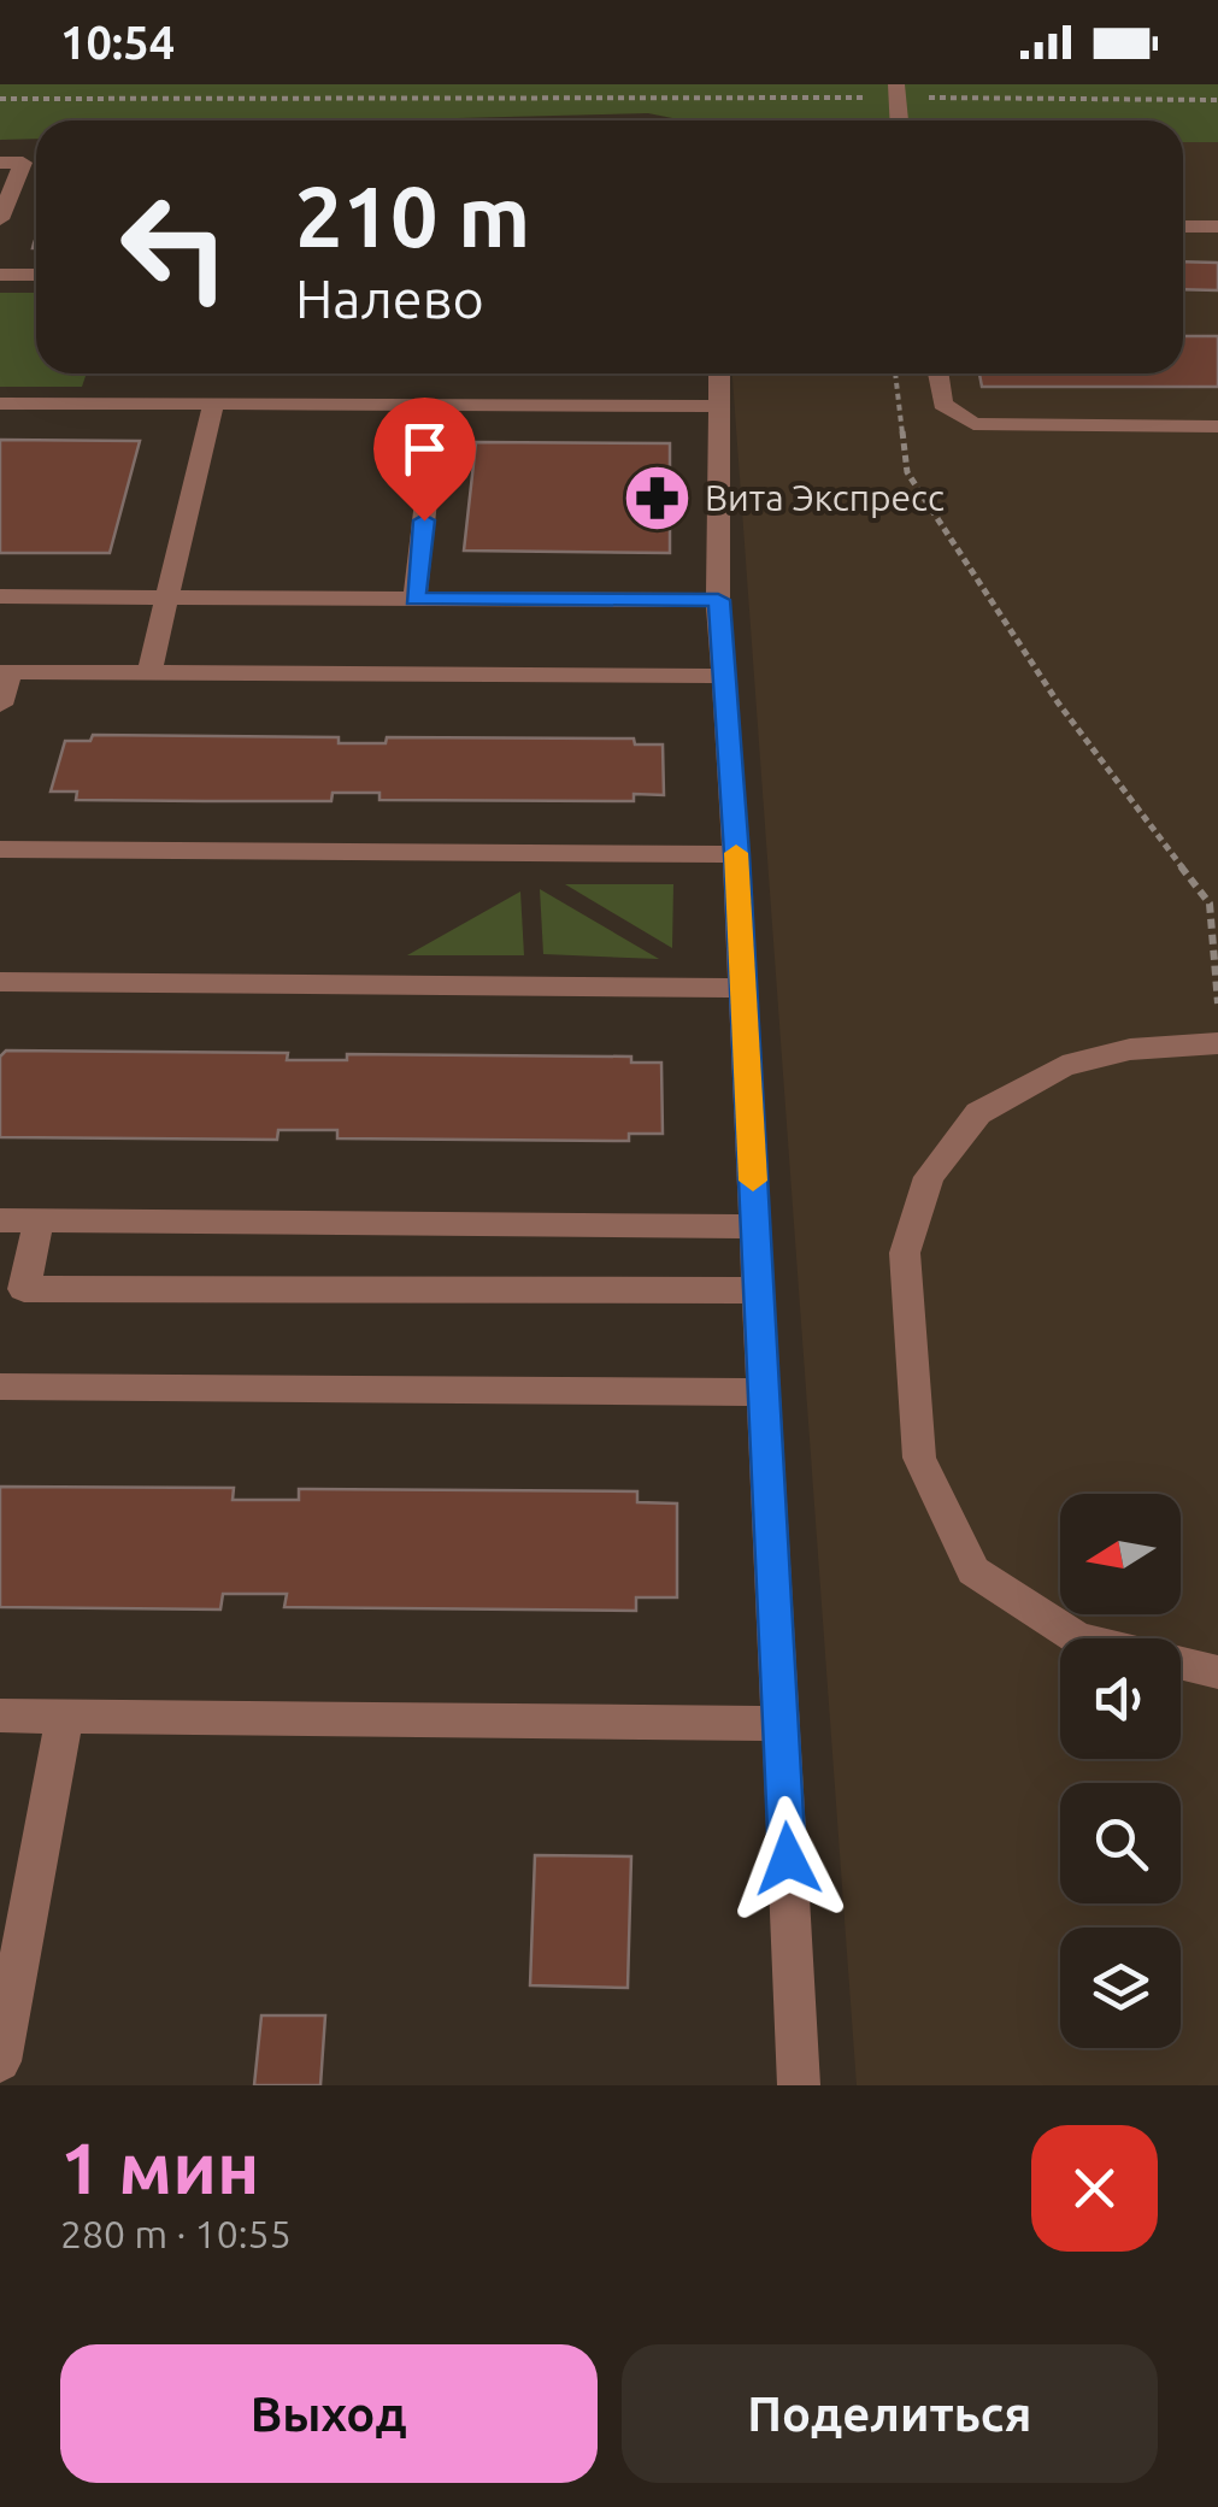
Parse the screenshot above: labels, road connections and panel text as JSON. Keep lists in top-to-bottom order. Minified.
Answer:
{"places":{"pharmacy":["Вита Экспресс"]},"north":"left","page":{"status":"10:54","turn":["210 m","Налево"],"heading":["1 мин","280 m · 10:55"],"buttons":["Выход","Поделиться"]}}
